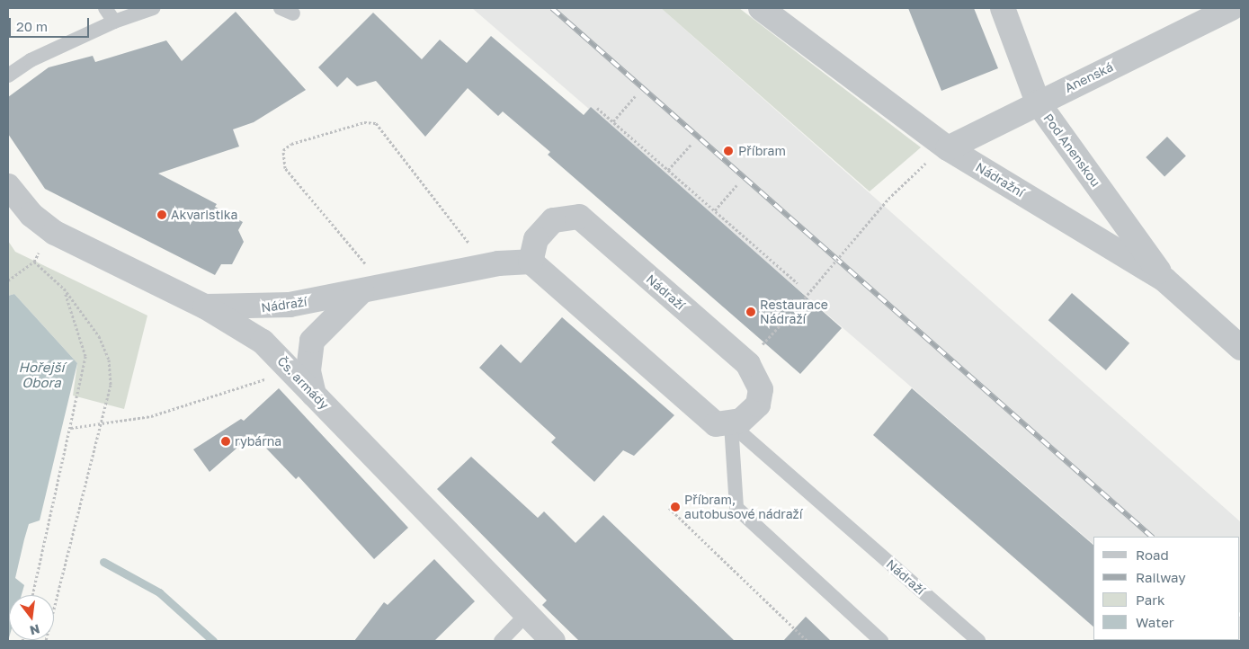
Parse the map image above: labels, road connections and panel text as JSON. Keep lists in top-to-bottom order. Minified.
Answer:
{"streets":{"street":["Anenská","Pod Anenskou","Nádražní","Nádraží","Čs. armády"]},"crossings":[["Anenská","Pod Anenskou"],["Anenská","Nádražní"],["Pod Anenskou","Nádražní"],["Nádraží","Čs. armády"]],"water":["Hořejší Obora"],"places":["Příbram","Akvaristika","Restaurace Nádraží","rybárna","Příbram, autobusové nádraží"],"legend":["Road","Railway","Park","Water"],"scale_bar":"20 m","north":"bottom"}
